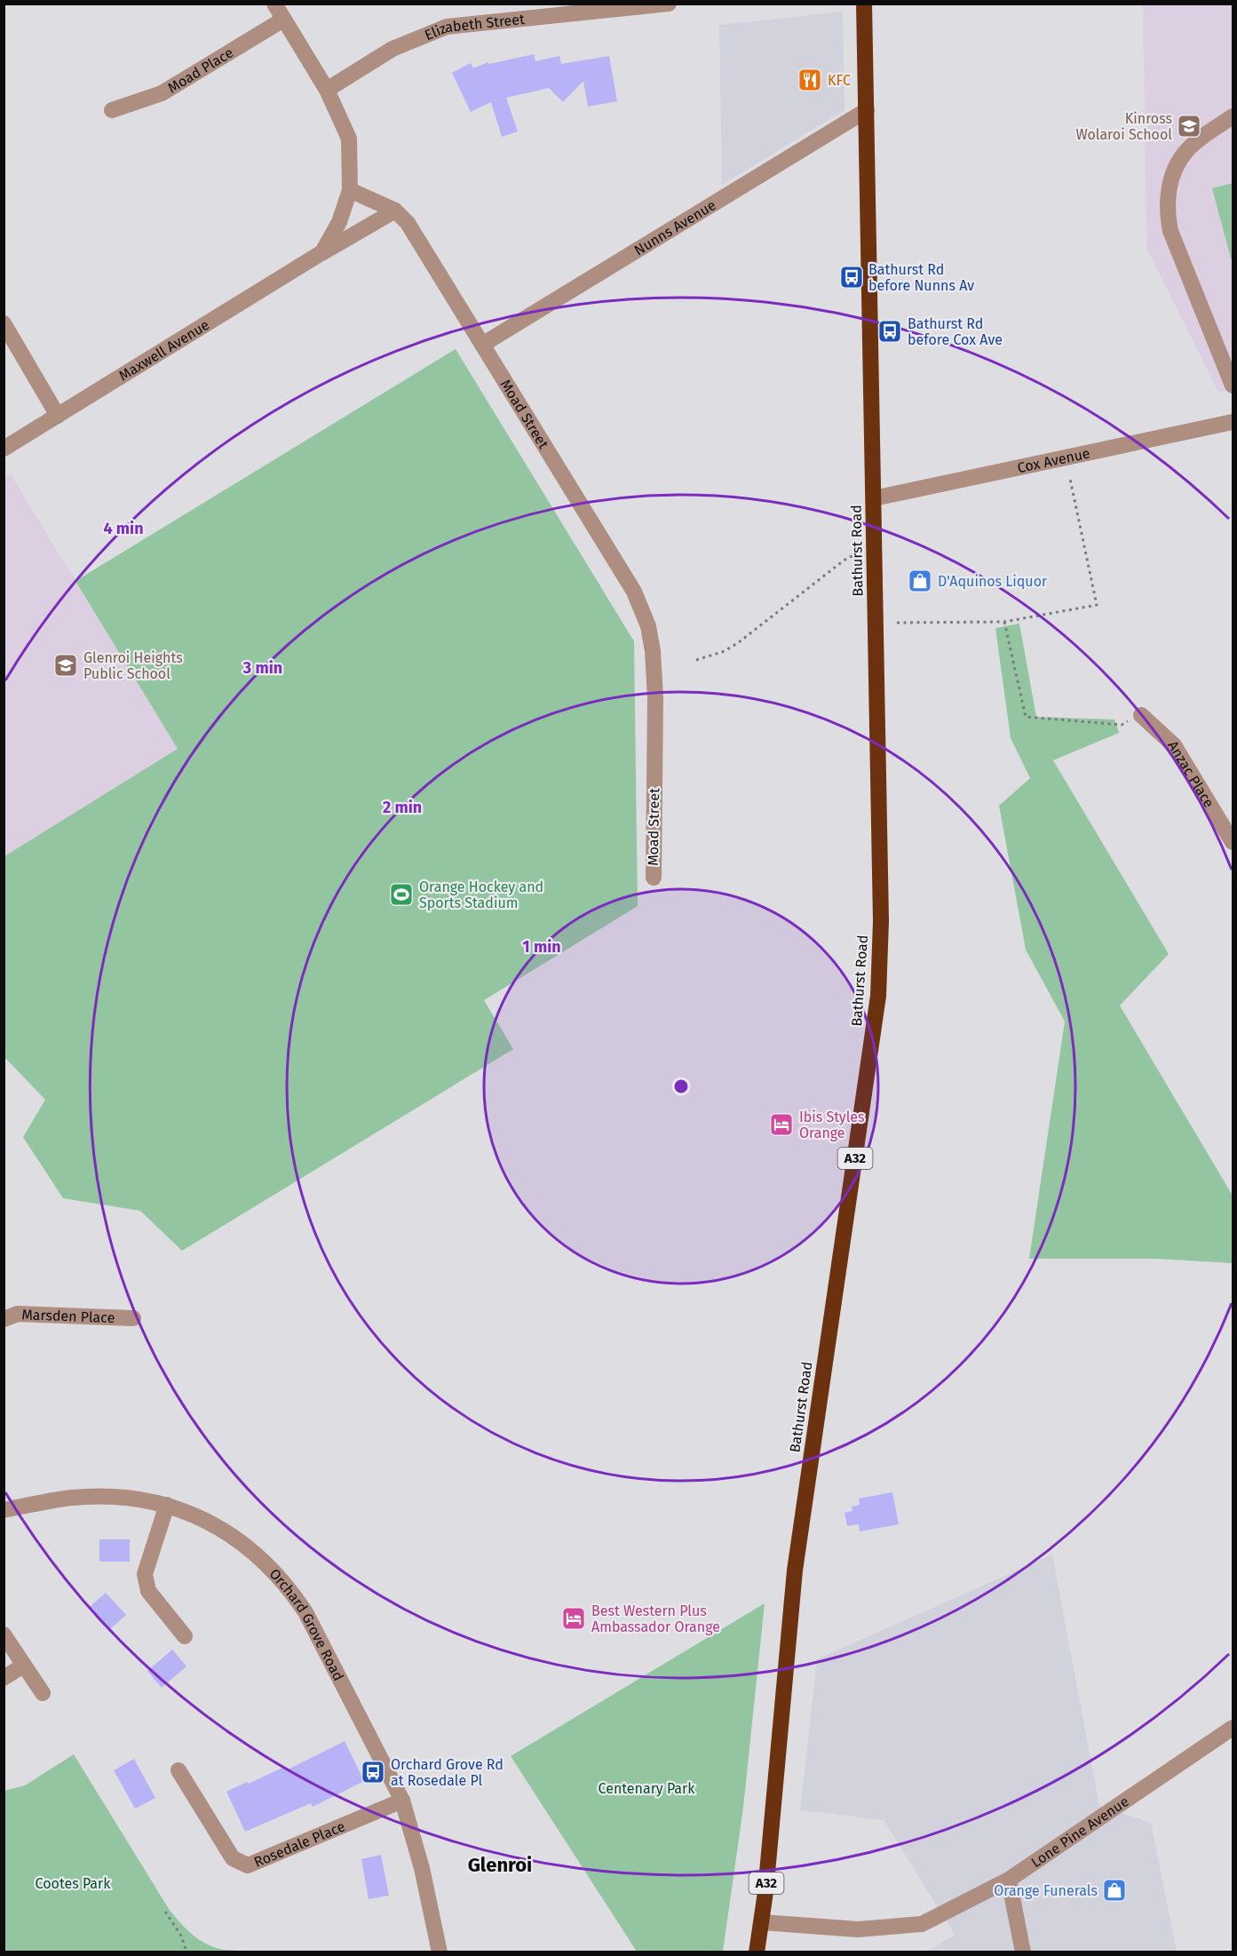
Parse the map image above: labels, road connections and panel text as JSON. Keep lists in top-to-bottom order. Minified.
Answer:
{"streets":{"highway":["Bathurst Road","A32"],"street":["Elizabeth Street","Moad Place","Nunns Avenue","Maxwell Avenue","Moad Street","Cox Avenue","Anzac Place","Marsden Place","Orchard Grove Road","Lone Pine Avenue","Rosedale Place"]},"crossings":[["Nunns Avenue","Moad Street"],["Nunns Avenue","Bathurst Road"],["Maxwell Avenue","Moad Street"],["Cox Avenue","Bathurst Road"],["Bathurst Road","Lone Pine Avenue"],["Orchard Grove Road","Rosedale Place"]],"districts":["Glenroi"],"parks":["Centenary Park","Cootes Park"],"places":{"restaurant":["KFC"],"school or university":["Kinross Wolaroi School","Glenroi Heights Public School"],"bus stop":["Bathurst Rd before Nunns Av","Bathurst Rd before Cox Ave","Orchard Grove Rd at Rosedale Pl"],"shop":["D'Aquinos Liquor","Orange Funerals"],"sports":["Orange Hockey and Sports Stadium"],"hotel":["Ibis Styles Orange","Best Western Plus Ambassador Orange"]},"rings":["4 min","3 min","2 min","1 min"]}
